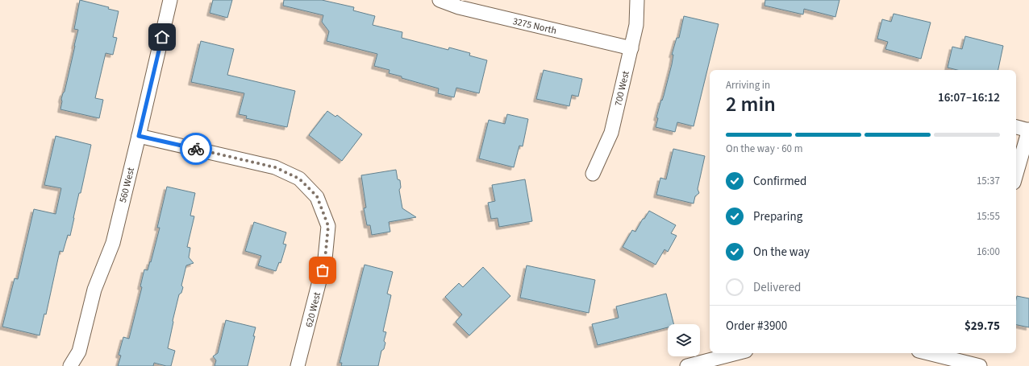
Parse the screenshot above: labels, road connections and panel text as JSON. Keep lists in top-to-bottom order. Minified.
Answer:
{"streets":{"street":["3275 North","700 West","560 West","620 West"]},"crossings":[["3275 North","700 West"],["560 West","620 West"]],"page":{"heading":["2 min","Arriving in","16:07–16:12"],"panel":["Order #3900","$29.75"],"bar":"On the way · 60 m","list":[["Confirmed","15:37"],["Preparing","15:55"],["On the way","16:00"],"Delivered"]}}
